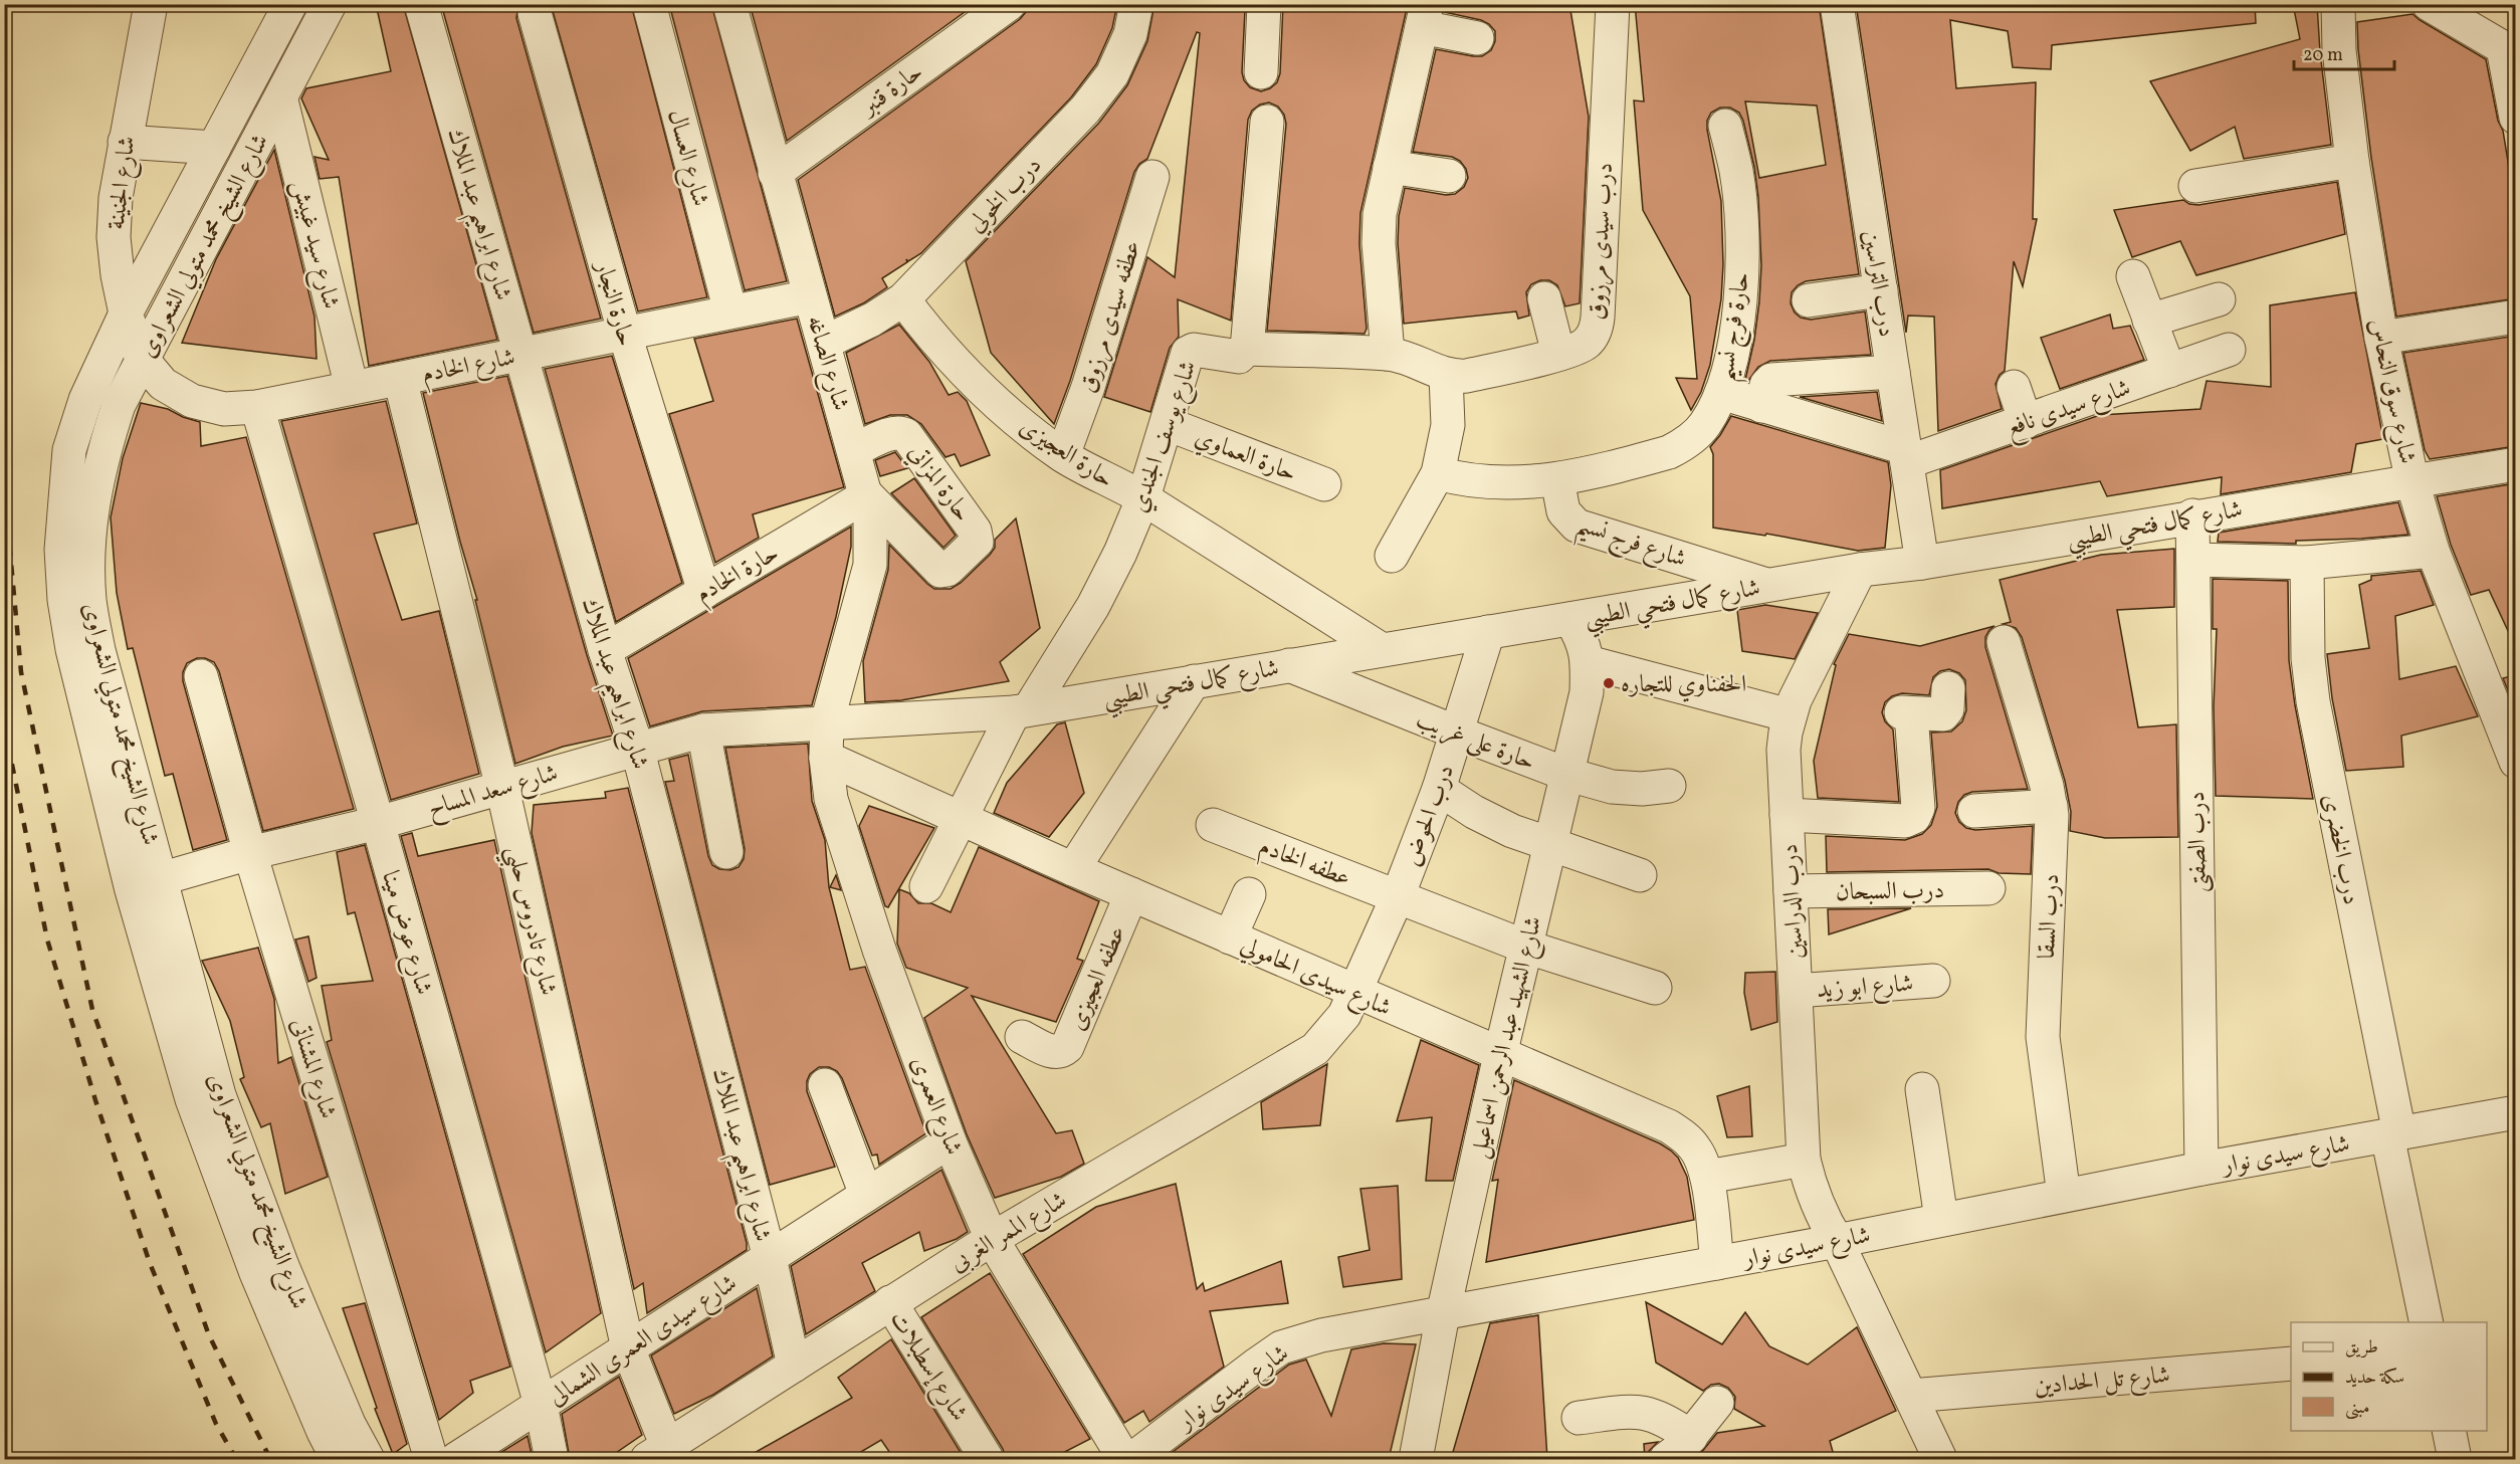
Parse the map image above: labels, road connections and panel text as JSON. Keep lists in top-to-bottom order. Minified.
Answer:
{"streets":{"street":["حارة قنبر","شارع العسال","شارع الجنينة","درب الخولي","شارع ابراهيم عبد الملاك","درب سيدى مرزوق","شارع سيد غبيش","شارع الشيخ محمد متولي الشعراوى","درب التراسين","حارة النجار","عطفه سيدى مرزوق","حارة فرج نسيم","شارع الصاغه","شارع الخادم","شارع سوق النحاس","شارع سيدى نافع","شارع يوسف الجندي","حارة العجيزى","حارة العماوي","حارة المزاتي","شارع كمال فتحي الطيبي","شارع فرج نسيم","حارة الخادم","حارة على غريب","شارع سعد المساح","درب الحوض","درب الصفتى","درب الخضرى","عطفه الخادم","درب السبحان","درب الدراسين","درب السقا","شارع تادروس حلبي","شارع عوض مينا","شارع سيدى الحامولي","عطفه العجيزى","شارع ابو زيد","شارع الشهيد عبد الرحمن اسماعيل","شارع المشناتى","شارع العمرى","شارع سيدى نوار","شارع الممر الغربى","شارع سيدى العمرى الشمالى","شارع إسطبلات","شارع تل الحدادين"]},"crossings":[["حارة قنبر","شارع الصاغه"],["شارع العسال","شارع الخادم"],["شارع الجنينة","شارع الشيخ محمد متولي الشعراوى"],["شارع الجنينة","شارع الخادم"],["درب الخولي","شارع الصاغه"],["درب الخولي","حارة العجيزى"],["شارع ابراهيم عبد الملاك","شارع الخادم"],["شارع ابراهيم عبد الملاك","حارة الخادم"],["شارع ابراهيم عبد الملاك","شارع سعد المساح"],["شارع ابراهيم عبد الملاك","شارع الممر الغربى"],["شارع ابراهيم عبد الملاك","شارع سيدى العمرى الشمالى"],["شارع سيد غبيش","شارع الشيخ محمد متولي الشعراوى"],["شارع سيد غبيش","شارع الخادم"],["شارع الشيخ محمد متولي الشعراوى","شارع الخادم"],["شارع الشيخ محمد متولي الشعراوى","شارع سعد المساح"],["درب التراسين","شارع سيدى نافع"],["درب التراسين","شارع كمال فتحي الطيبي"],["حارة النجار","شارع الخادم"],["حارة النجار","حارة الخادم"],["عطفه سيدى مرزوق","حارة العجيزى"],["حارة فرج نسيم","شارع فرج نسيم"],["شارع الصاغه","شارع الخادم"],["شارع الصاغه","حارة المزاتي"],["شارع الصاغه","شارع كمال فتحي الطيبي"],["شارع الصاغه","حارة الخادم"],["شارع الصاغه","شارع سعد المساح"],["شارع الصاغه","شارع العمرى"],["شارع الخادم","شارع تادروس حلبي"],["شارع الخادم","شارع عوض مينا"],["شارع سوق النحاس","شارع كمال فتحي الطيبي"],["شارع يوسف الجندي","حارة العجيزى"],["شارع يوسف الجندي","حارة العماوي"],["شارع يوسف الجندي","شارع كمال فتحي الطيبي"],["شارع يوسف الجندي","شارع سيدى الحامولي"],["حارة العجيزى","شارع كمال فتحي الطيبي"],["حارة المزاتي","حارة الخادم"],["شارع كمال فتحي الطيبي","شارع فرج نسيم"],["شارع كمال فتحي الطيبي","حارة على غريب"],["شارع كمال فتحي الطيبي","شارع سعد المساح"],["شارع كمال فتحي الطيبي","درب الحوض"],["شارع كمال فتحي الطيبي","درب الصفتى"],["شارع كمال فتحي الطيبي","درب الدراسين"],["شارع كمال فتحي الطيبي","شارع الشهيد عبد الرحمن اسماعيل"],["شارع كمال فتحي الطيبي","شارع العمرى"],["حارة على غريب","درب الحوض"],["حارة على غريب","شارع الشهيد عبد الرحمن اسماعيل"],["شارع سعد المساح","شارع تادروس حلبي"],["شارع سعد المساح","شارع عوض مينا"],["شارع سعد المساح","شارع المشناتى"],["شارع سعد المساح","شارع العمرى"],["درب الحوض","عطفه الخادم"],["درب الحوض","شارع سيدى الحامولي"],["درب الحوض","شارع الممر الغربى"],["درب الصفتى","شارع سيدى نوار"],["درب الخضرى","شارع سيدى نوار"],["عطفه الخادم","شارع الشهيد عبد الرحمن اسماعيل"],["درب السبحان","درب الدراسين"],["درب الدراسين","شارع ابو زيد"],["درب الدراسين","شارع سيدى نوار"],["درب الدراسين","شارع تل الحدادين"],["درب السقا","شارع سيدى نوار"],["شارع تادروس حلبي","شارع الممر الغربى"],["شارع تادروس حلبي","شارع سيدى العمرى الشمالى"],["شارع عوض مينا","شارع سيدى العمرى الشمالى"],["شارع سيدى الحامولي","عطفه العجيزى"],["شارع سيدى الحامولي","شارع الشهيد عبد الرحمن اسماعيل"],["شارع سيدى الحامولي","شارع العمرى"],["شارع سيدى الحامولي","شارع سيدى نوار"],["شارع سيدى الحامولي","شارع الممر الغربى"],["شارع الشهيد عبد الرحمن اسماعيل","شارع سيدى نوار"],["شارع العمرى","شارع الممر الغربى"],["شارع العمرى","شارع سيدى العمرى الشمالى"],["شارع الممر الغربى","شارع إسطبلات"]],"places":["الحفناوي للتجاره"],"legend":["طريق","سكة حديد","مبنى"],"scale_bar":"20 m"}
